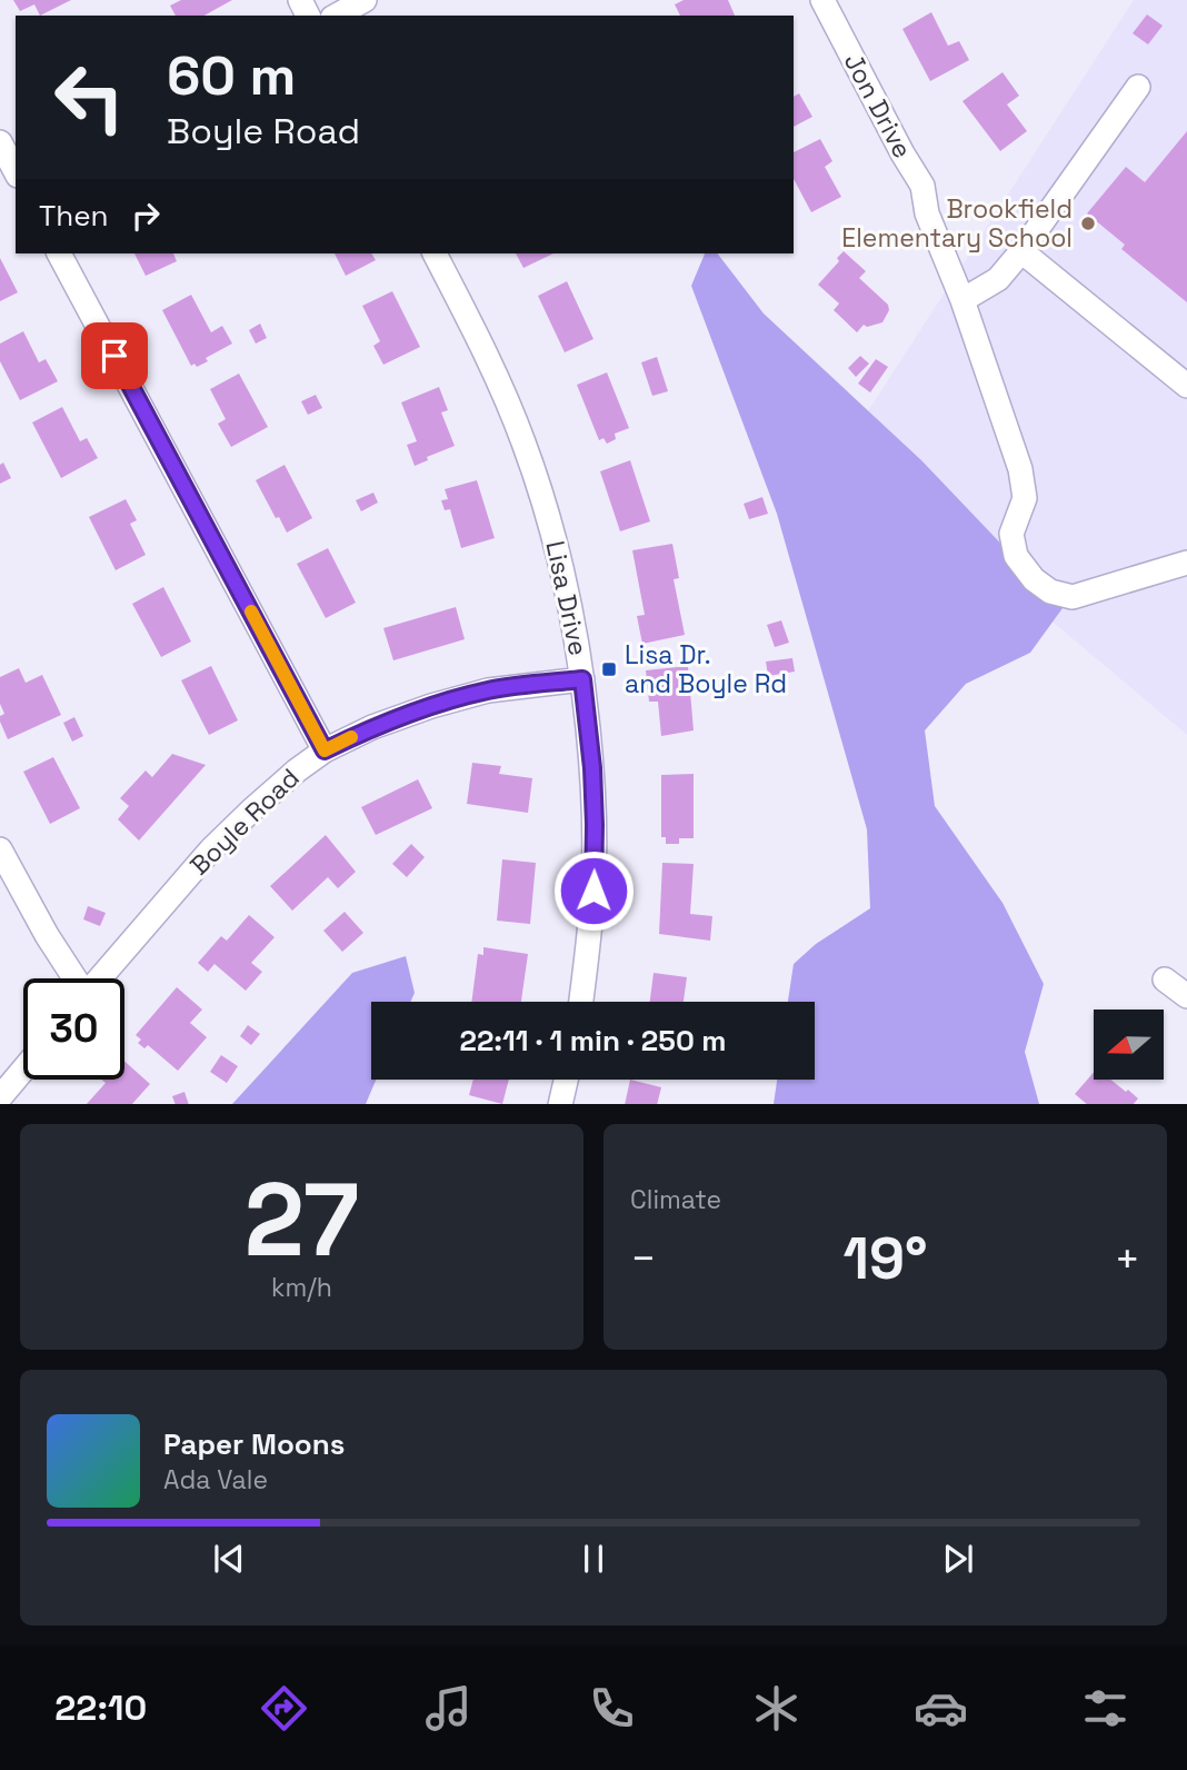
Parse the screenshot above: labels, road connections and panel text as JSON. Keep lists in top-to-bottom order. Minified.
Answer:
{"streets":{"street":["Jon Drive","Lisa Drive","Boyle Road"]},"crossings":[["Lisa Drive","Boyle Road"]],"places":{"other":["Brookfield Elementary School"],"transit":["Lisa Dr. and Boyle Rd"]},"north":"left","page":{"turn":["60 m","Boyle Road"],"then":"Then","limit":"30","trip":"22:11 · 1 min · 250 m","tile":[["27","km/h"],"Climate"],"heat":["−","19°","+"],"song":["Paper Moons","Ada Vale"],"tabs":"22:10"}}
